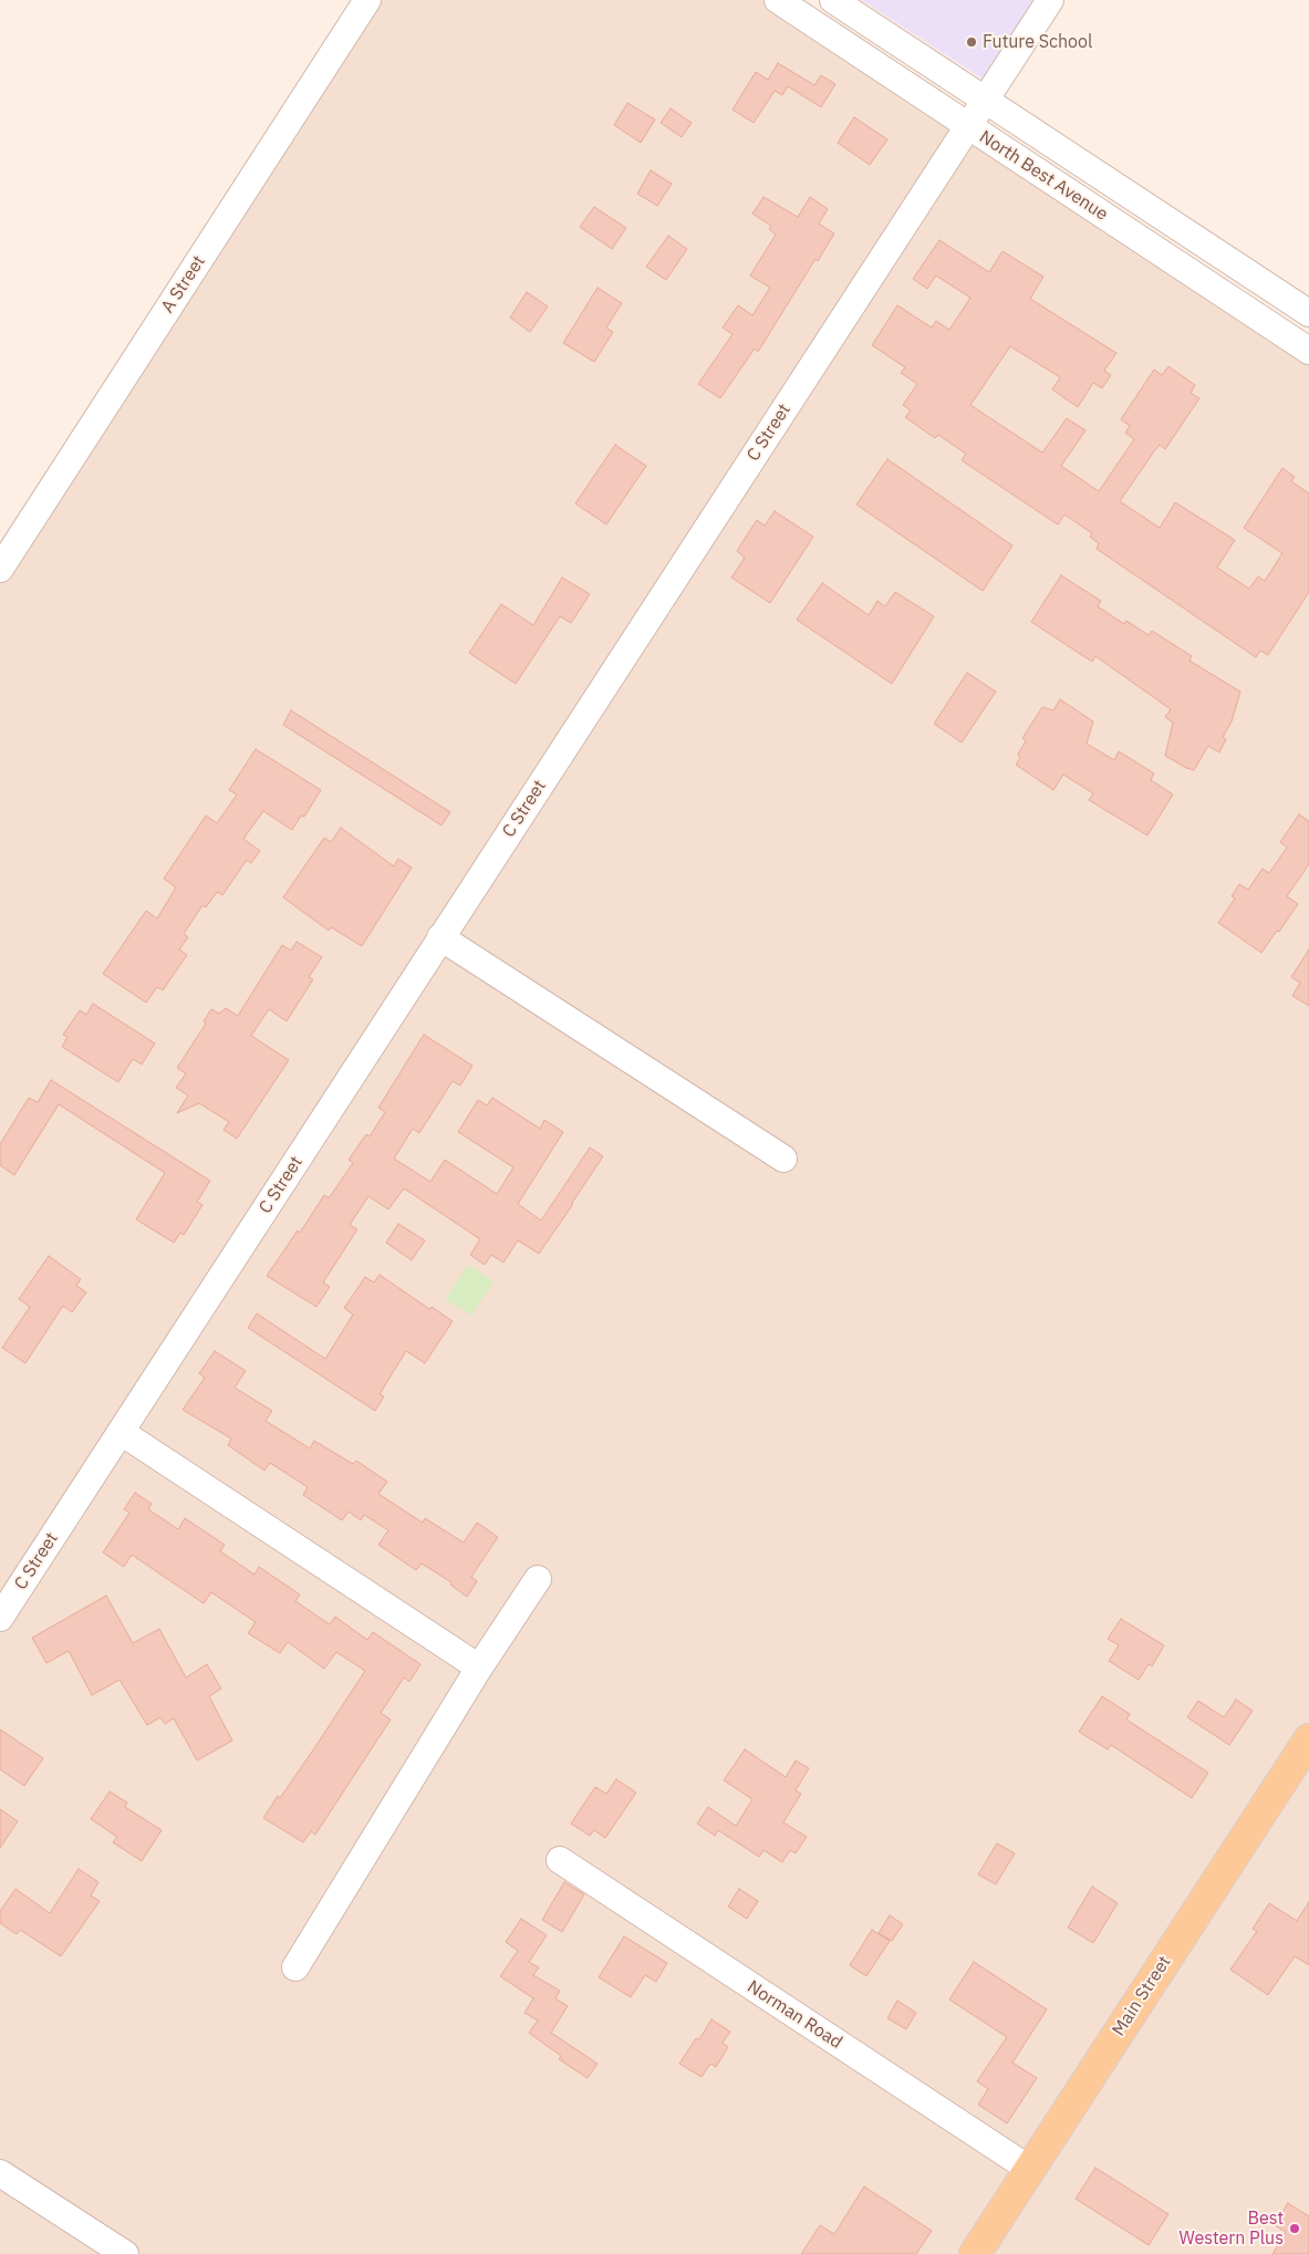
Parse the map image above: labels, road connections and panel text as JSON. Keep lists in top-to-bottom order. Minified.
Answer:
{"streets":{"main road":["Main Street"],"street":["North Best Avenue","A Street","C Street","Norman Road"]},"crossings":[["North Best Avenue","C Street"],["Main Street","Norman Road"]],"places":["Future School","Best Western Plus"]}
